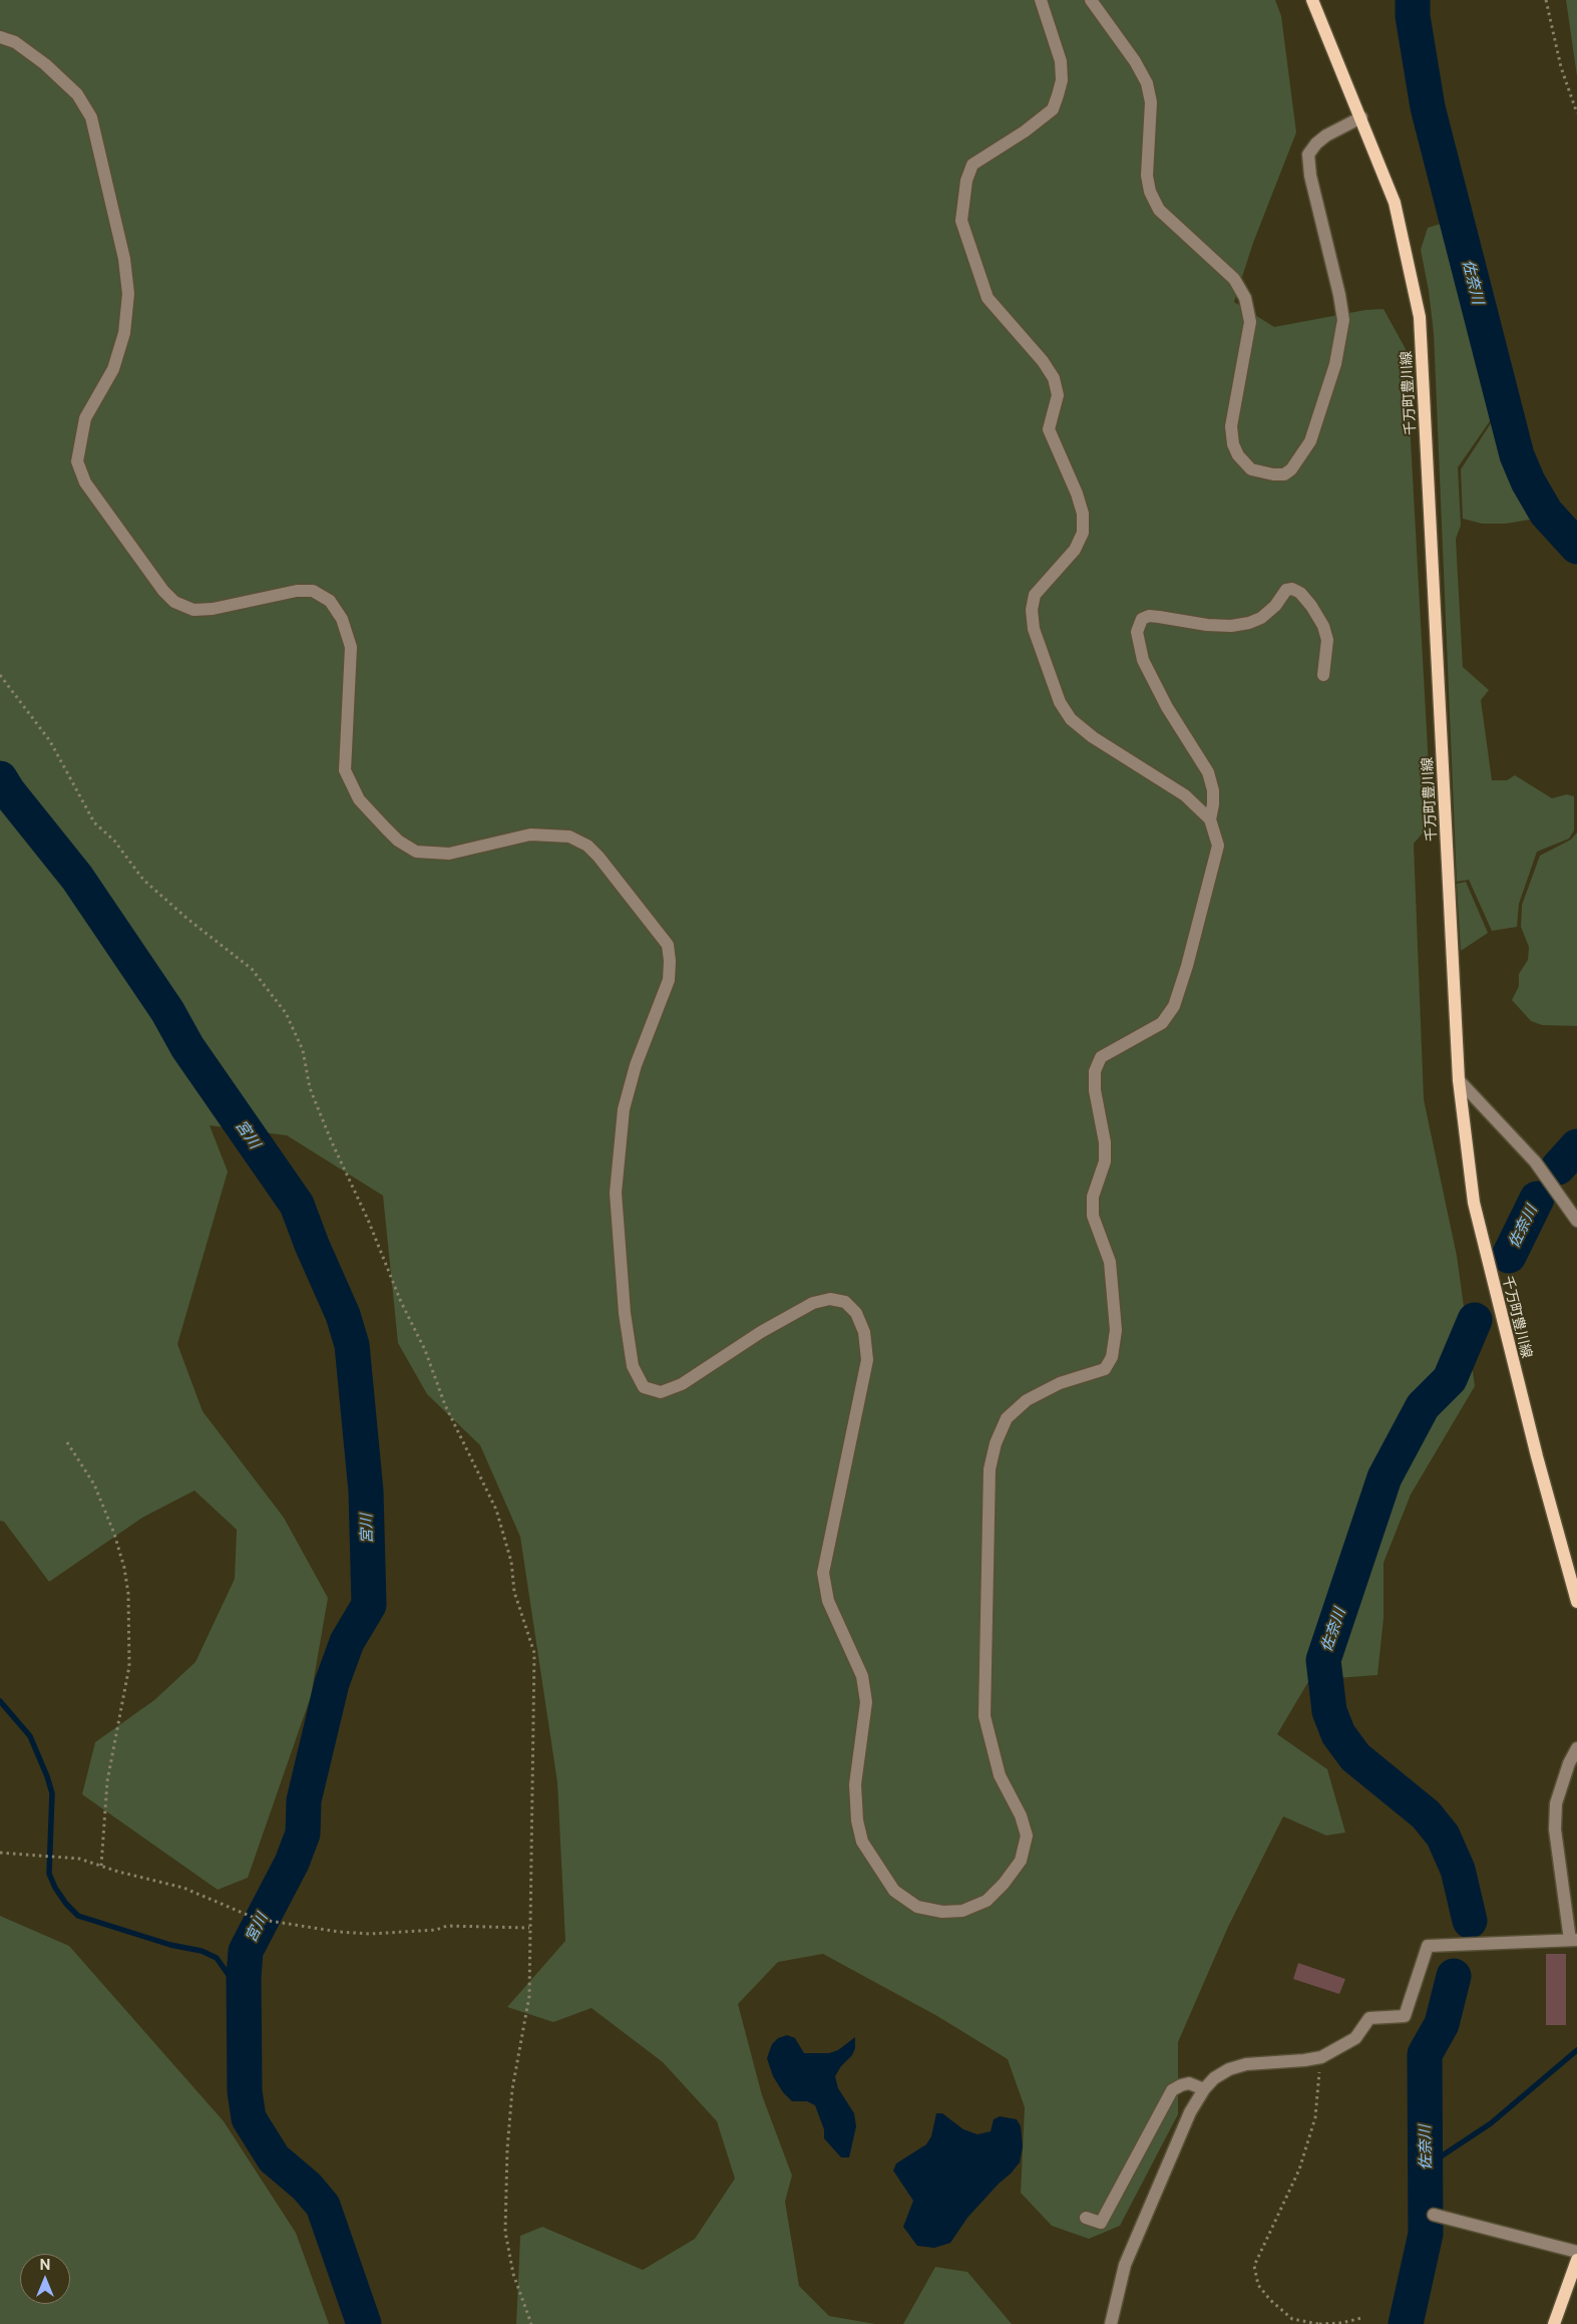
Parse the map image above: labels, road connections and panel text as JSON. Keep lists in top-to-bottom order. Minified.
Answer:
{"streets":{"main road":["千万町豊川線"]},"water":["佐奈川","宮川"],"north":"top"}
